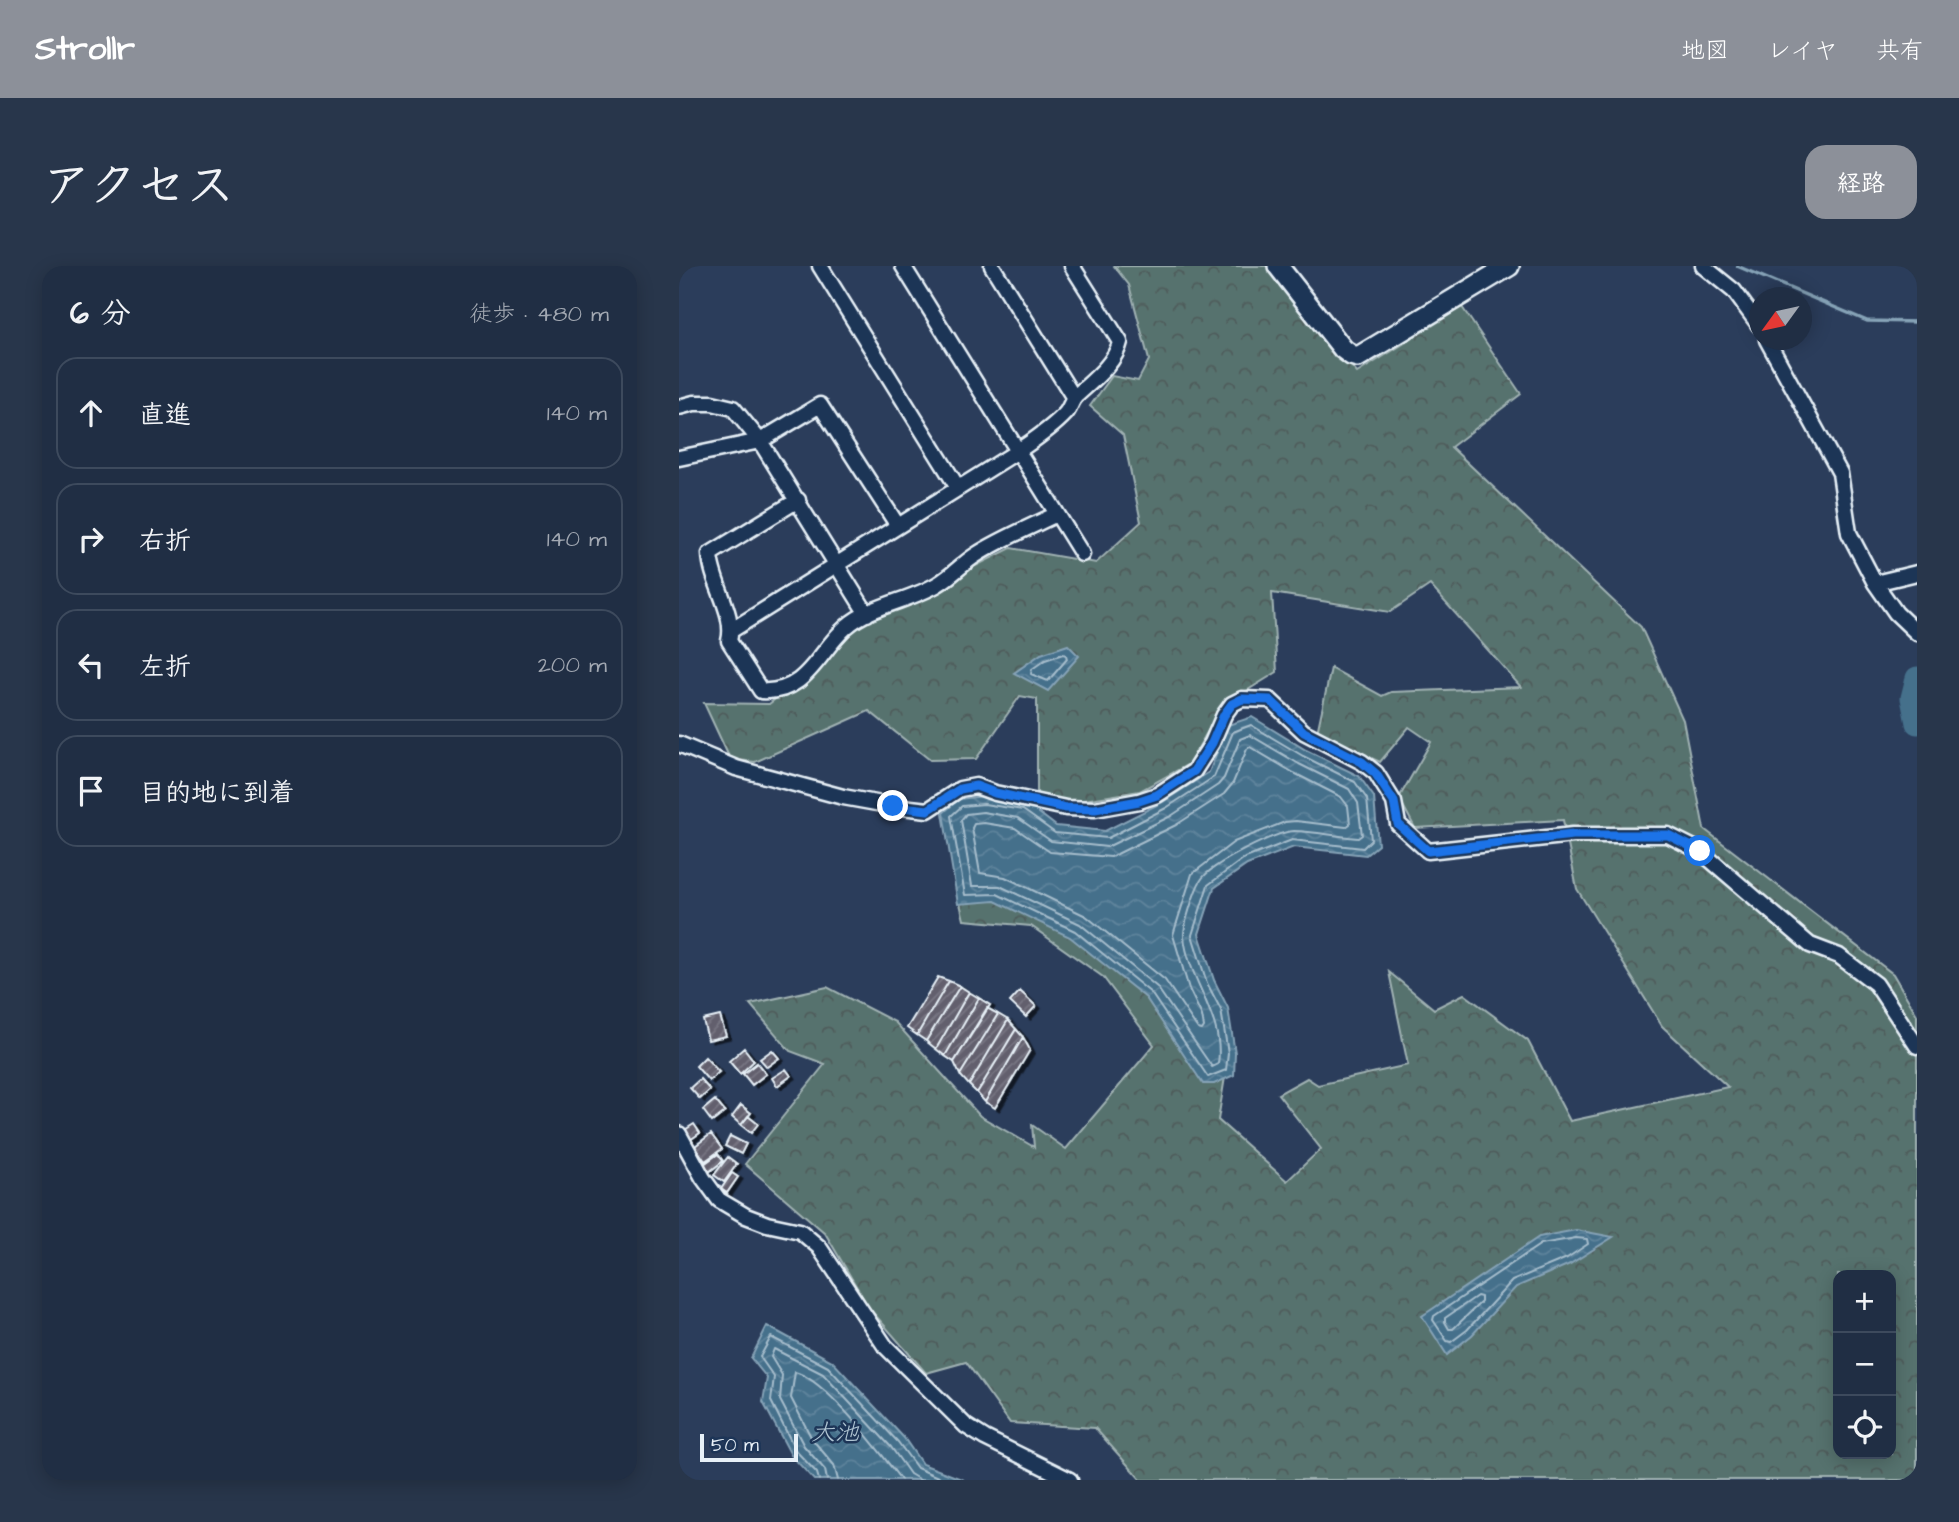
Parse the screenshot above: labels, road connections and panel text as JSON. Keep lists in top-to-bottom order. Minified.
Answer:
{"water":["大池"],"scale_bar":"50 m","north":"bottom left","page":{"header":"Strollr","nav":["地図","レイヤ","共有"],"title":"アクセス","buttons":"経路","heading":["6 分","徒歩 · 480 m"],"list":[["直進","140 m"],["右折","140 m"],["左折","200 m"],"目的地に到着"],"map_buttons":["+","−"],"scale":"50 m"}}
